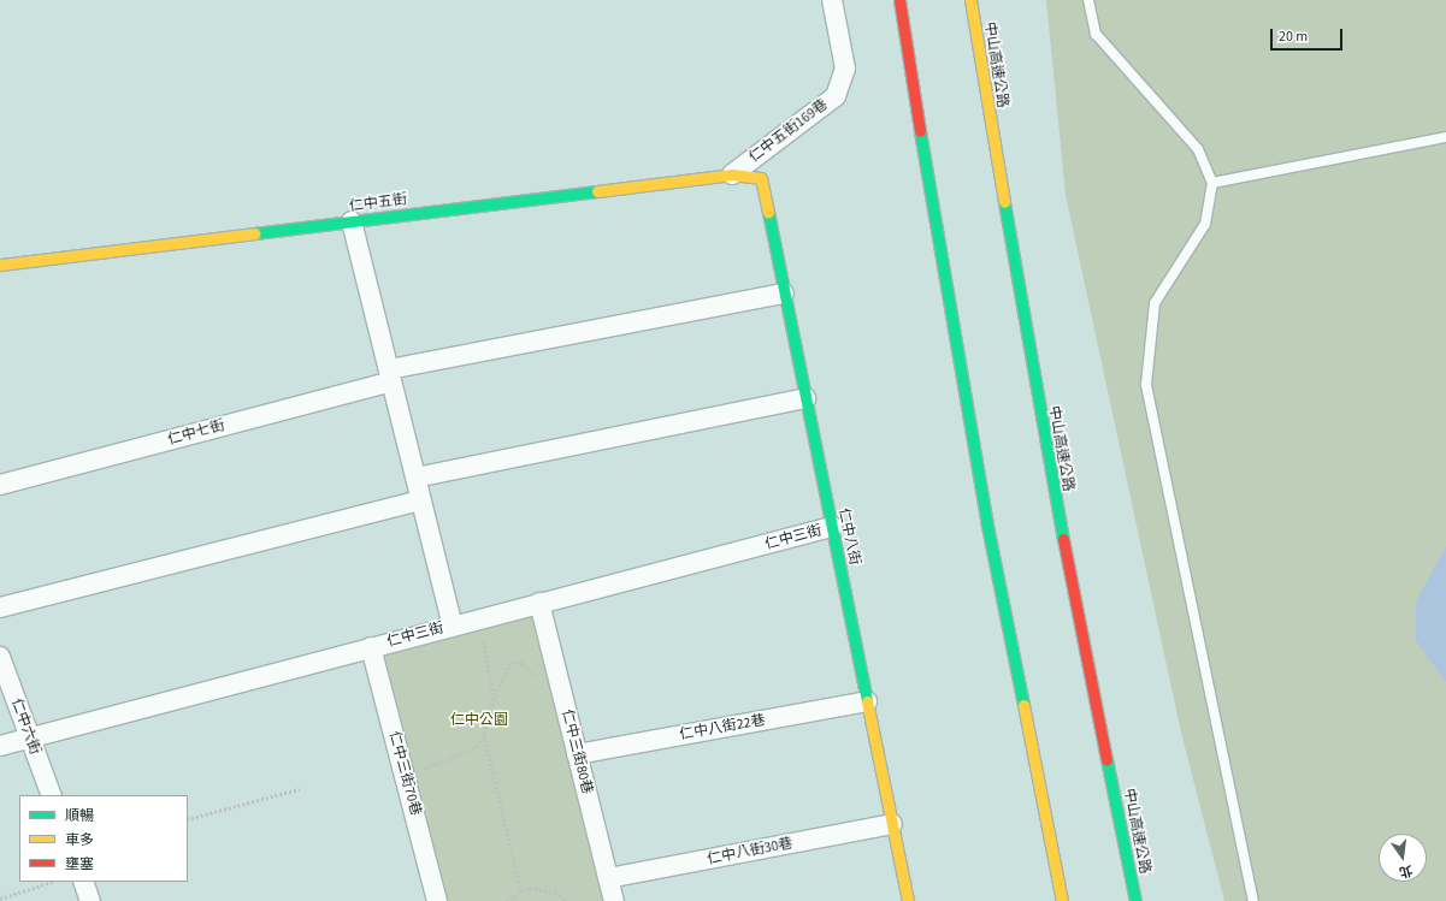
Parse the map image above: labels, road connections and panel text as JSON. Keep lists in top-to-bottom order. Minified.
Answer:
{"streets":{"main road":["中山高速公路","仁中五街","仁中八街"],"street":["仁中五街169巷","仁中七街","仁中三街","仁中六街","仁中八街22巷","仁中三街80巷","仁中三街70巷","仁中八街30巷"]},"crossings":[["仁中五街169巷","仁中五街"],["仁中五街","仁中八街"],["仁中七街","仁中八街"],["仁中八街","仁中三街"],["仁中八街","仁中八街22巷"],["仁中八街","仁中八街30巷"],["仁中三街","仁中六街"],["仁中三街","仁中三街80巷"],["仁中三街","仁中三街70巷"],["仁中八街22巷","仁中三街80巷"],["仁中三街80巷","仁中八街30巷"]],"parks":["仁中公園"],"legend":["順暢","車多","壅塞"],"scale_bar":"20 m","north":"bottom"}
